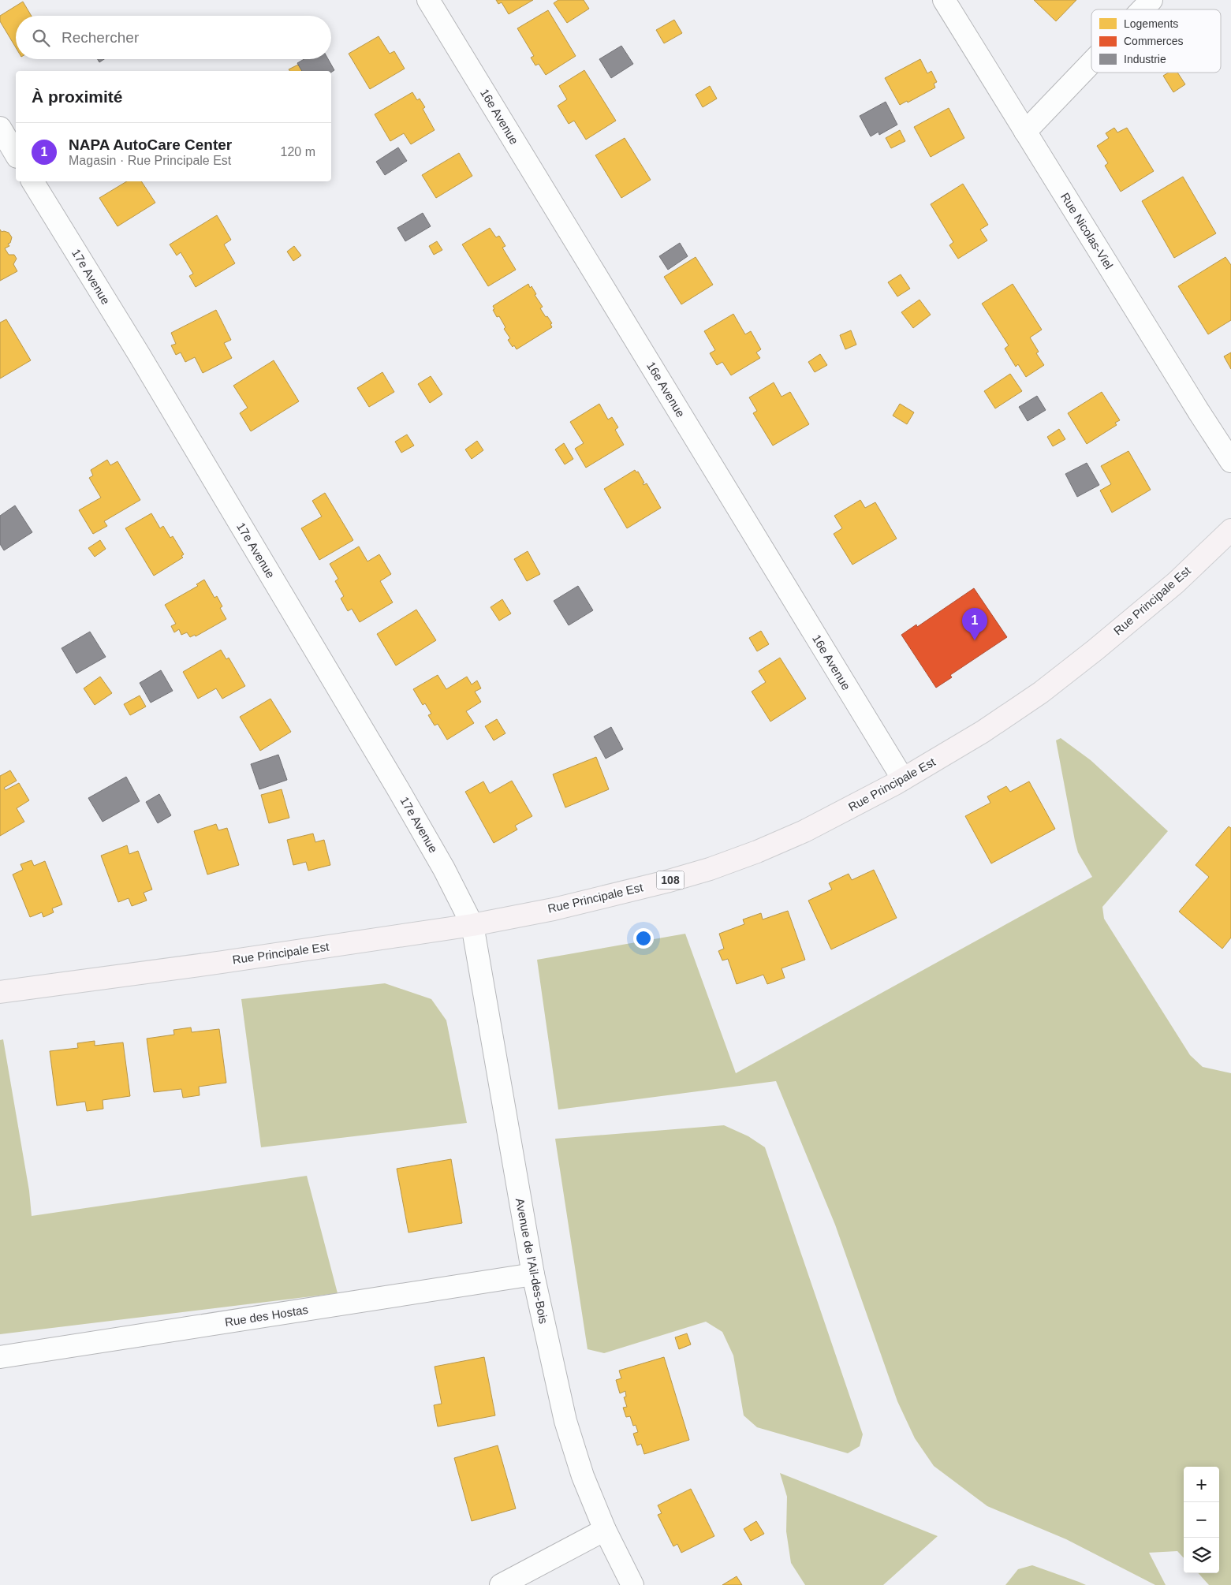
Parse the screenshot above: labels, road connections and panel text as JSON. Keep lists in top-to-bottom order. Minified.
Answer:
{"streets":{"main road":["Rue Principale Est","108"],"street":["16e Avenue","Rue Nicolas-Viel","17e Avenue","Avenue de l'Ail-des-Bois","Rue des Hostas"]},"crossings":[["16e Avenue","Rue Principale Est"],["17e Avenue","Rue Principale Est"],["17e Avenue","Avenue de l'Ail-des-Bois"],["Rue Principale Est","Avenue de l'Ail-des-Bois"],["Avenue de l'Ail-des-Bois","Rue des Hostas"]],"legend":["Logements","Commerces","Industrie"],"page":{"search":"Rechercher","heading":"À proximité","list":[{"mark":"1","name":"NAPA AutoCare Center","note":"Magasin · Rue Principale Est","value":"120 m"}],"pins":"1","map_buttons":["+","−"]}}
